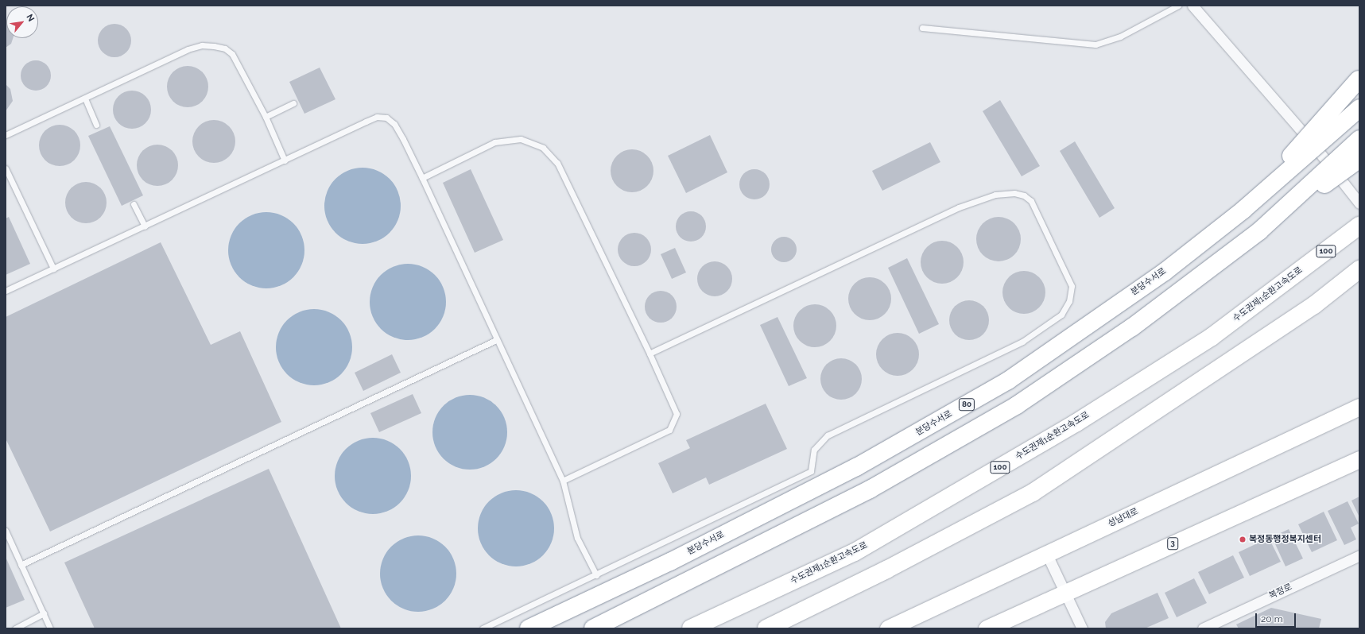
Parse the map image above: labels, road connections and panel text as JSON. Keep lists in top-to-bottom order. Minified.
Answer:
{"streets":{"highway":["100","분당수서로","수도권제1순환고속도로","80"],"main road":["성남대로","3"],"street":["복정로"]},"places":["복정동행정복지센터"],"scale_bar":"20 m","north":"top right"}
